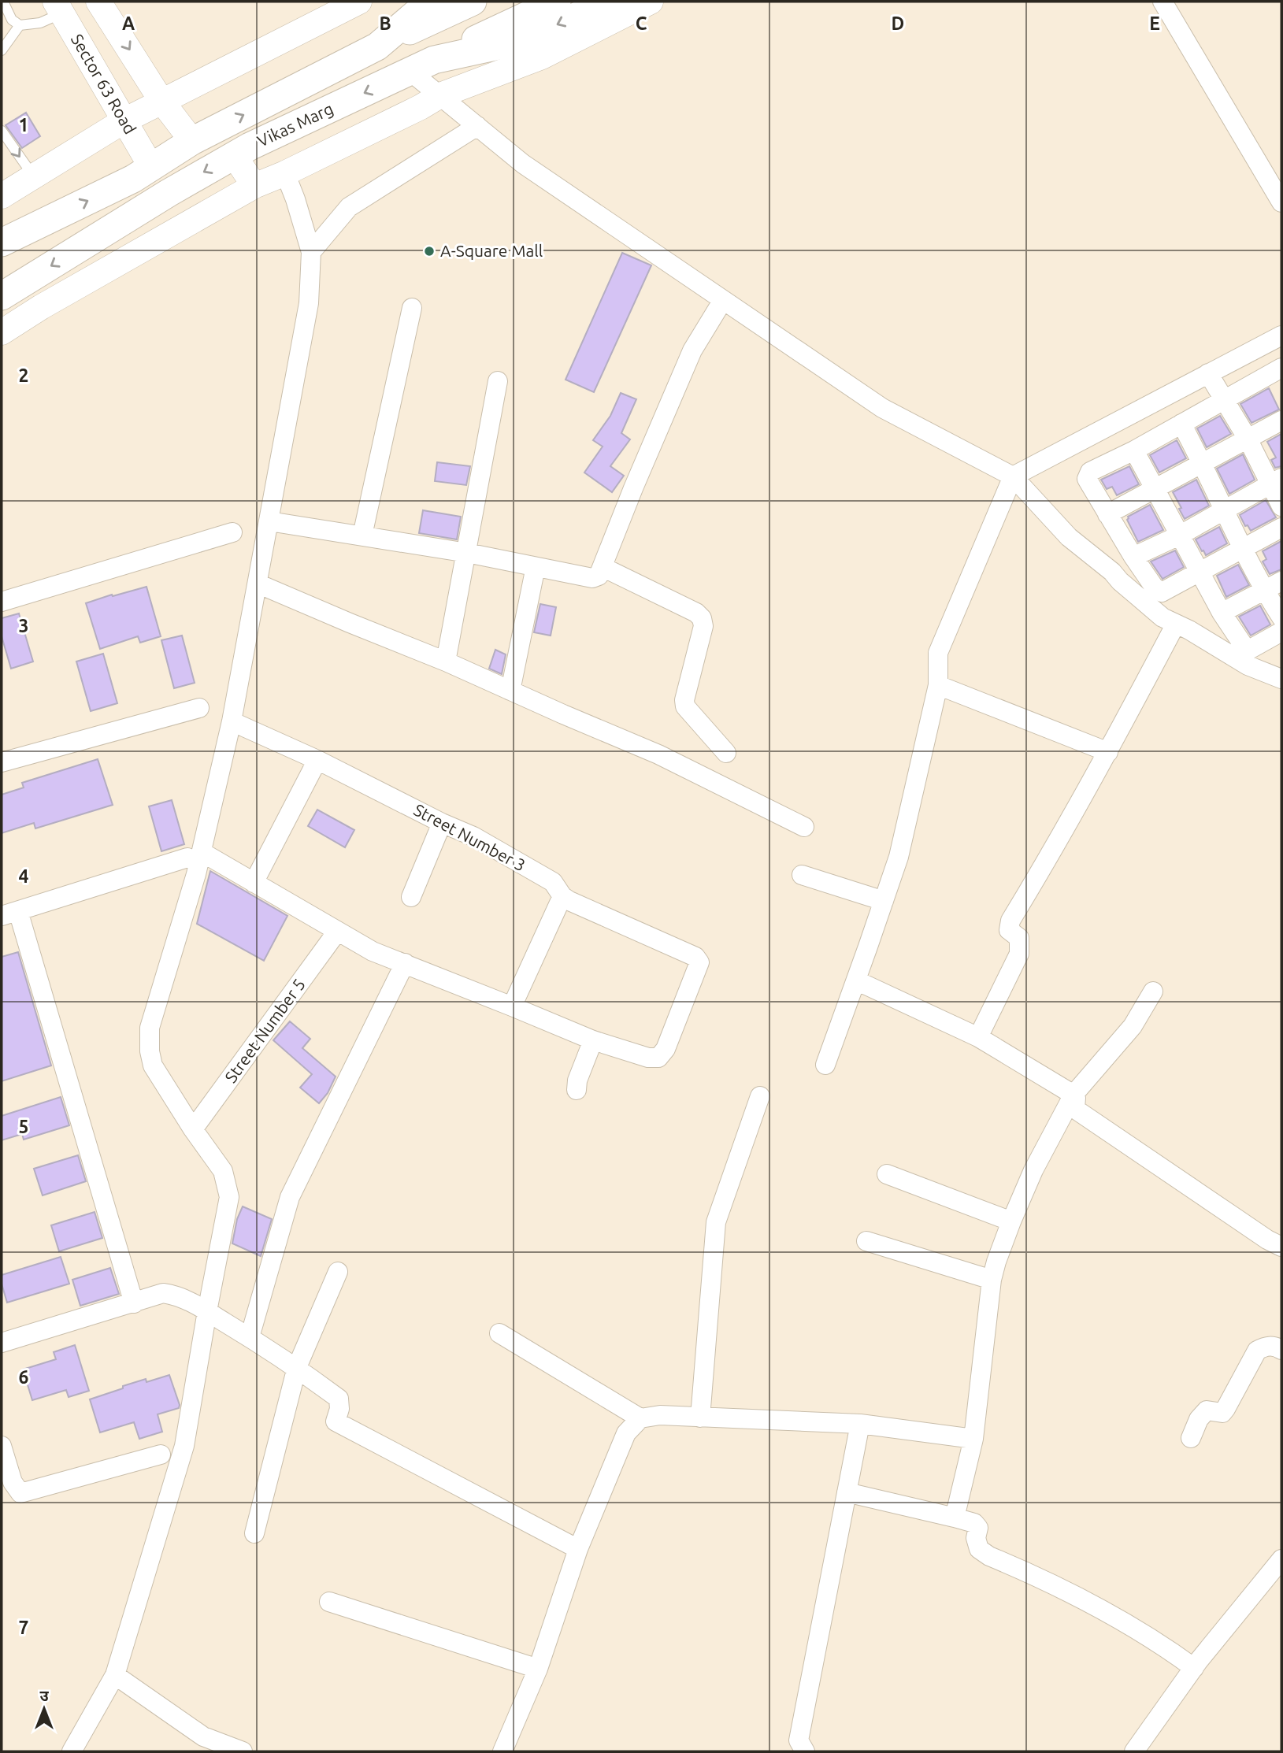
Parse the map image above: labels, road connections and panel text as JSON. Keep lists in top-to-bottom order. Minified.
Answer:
{"streets":{"main road":["Vikas Marg"],"street":["Sector 63 Road","Street Number 3","Street Number 5"]},"crossings":[["Sector 63 Road","Vikas Marg"]],"places":["A-Square Mall"],"north":"top","grid":{"columns":["A","B","C","D","E"],"rows":["1","2","3","4","5","6","7"]}}
